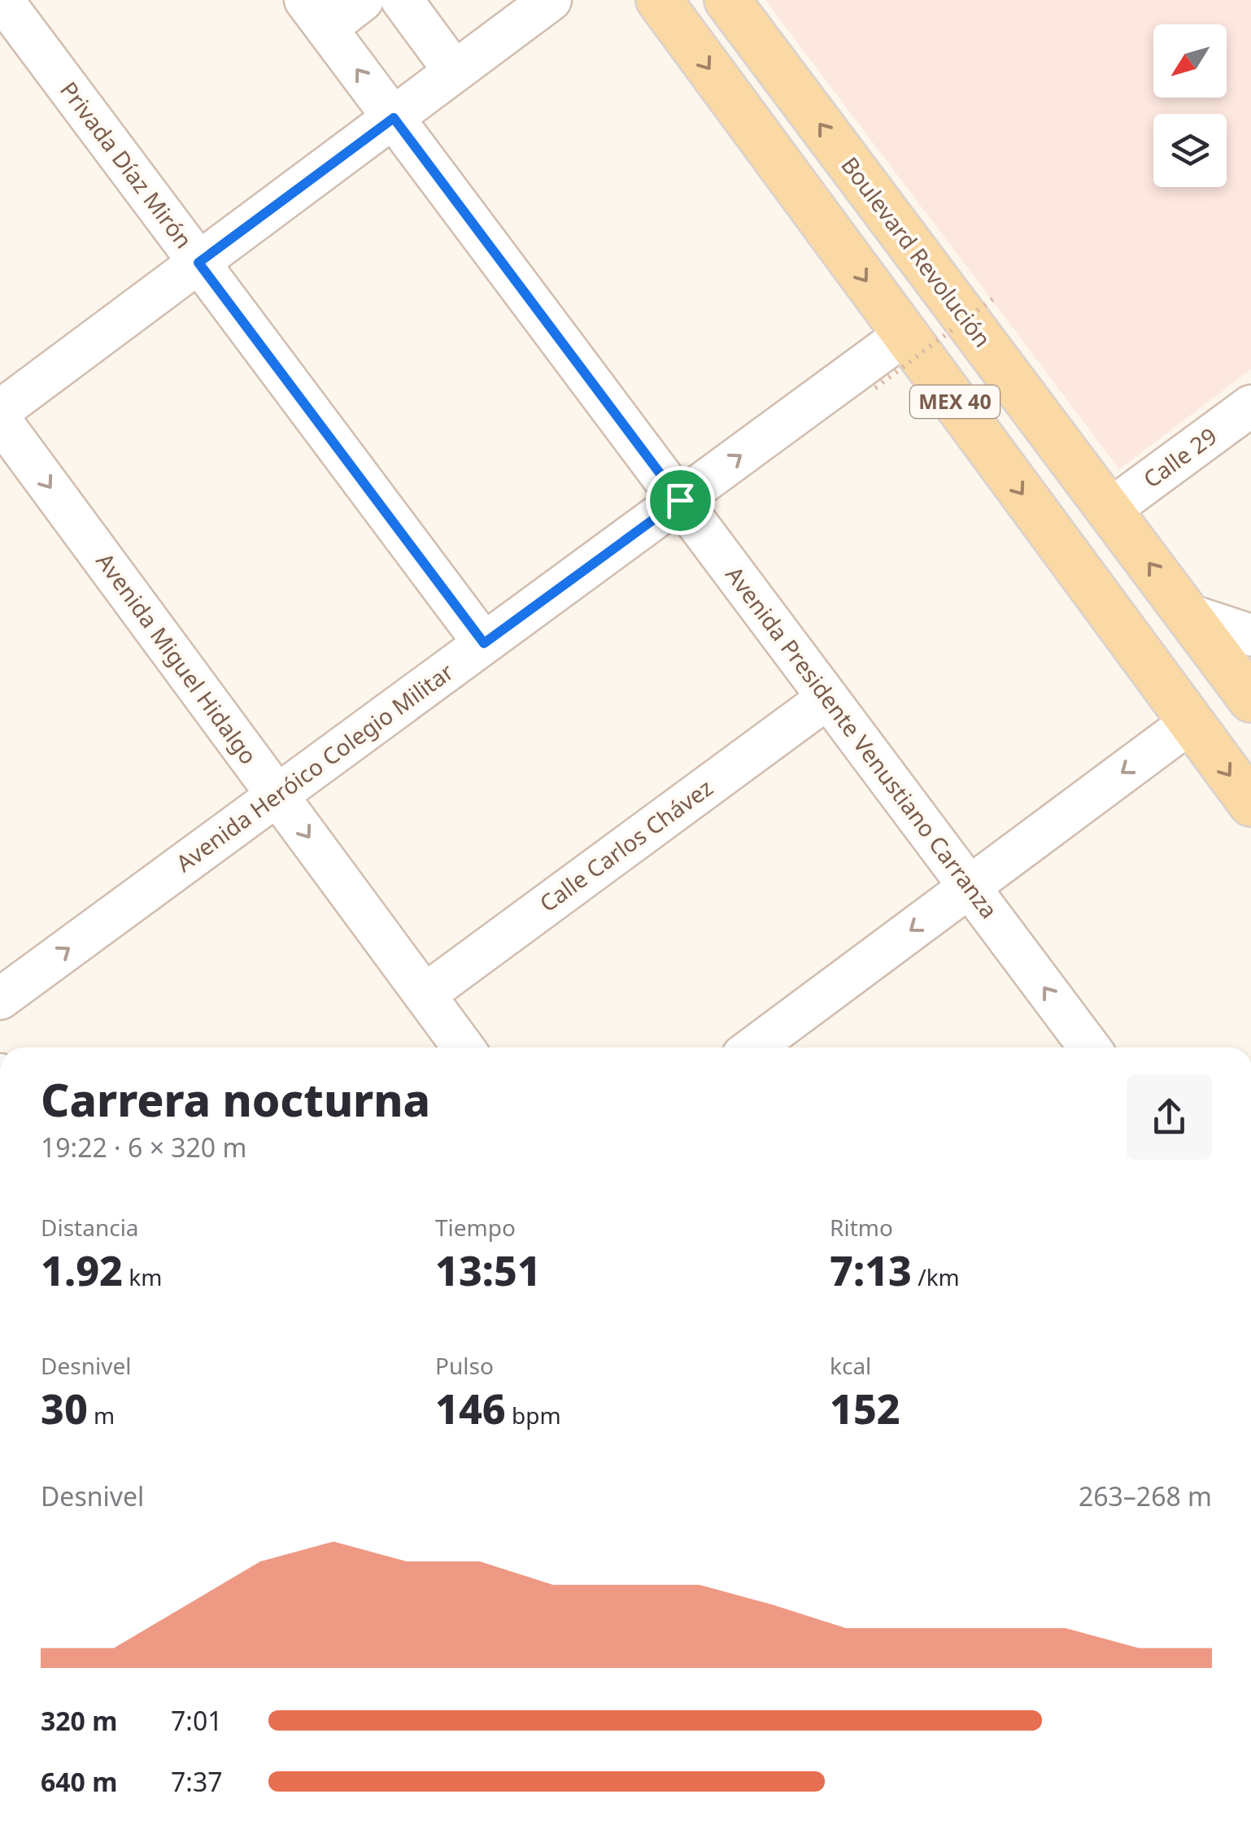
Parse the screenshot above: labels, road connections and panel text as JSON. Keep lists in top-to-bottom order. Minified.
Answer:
{"streets":{"main road":["Boulevard Revolución","MEX 40"],"street":["Privada Díaz Mirón","Calle 29","Avenida Miguel Hidalgo","Avenida Presidente Venustiano Carranza","Avenida Heróico Colegio Militar","Calle Carlos Chávez"]},"crossings":[["Privada Díaz Mirón","Avenida Heróico Colegio Militar"],["Boulevard Revolución","Calle 29"],["MEX 40","Avenida Heróico Colegio Militar"],["Avenida Miguel Hidalgo","Avenida Heróico Colegio Militar"],["Avenida Miguel Hidalgo","Calle Carlos Chávez"],["Avenida Presidente Venustiano Carranza","Avenida Heróico Colegio Militar"],["Avenida Presidente Venustiano Carranza","Calle Carlos Chávez"]],"one_way":["Avenida Miguel Hidalgo","Avenida Heróico Colegio Militar"],"north":"bottom left","page":{"heading":["Carrera nocturna","19:22 · 6 × 320 m"],"stats":[["Distancia","1.92 km"],["Tiempo","13:51"],["Ritmo","7:13 /km"],["Desnivel","30 m"],["Pulso","146 bpm"],["kcal","152"]],"chart":["Desnivel","263–268 m"],"list":[{"name":"320 m","note":"7:01"},{"name":"640 m","note":"7:37"}]}}
